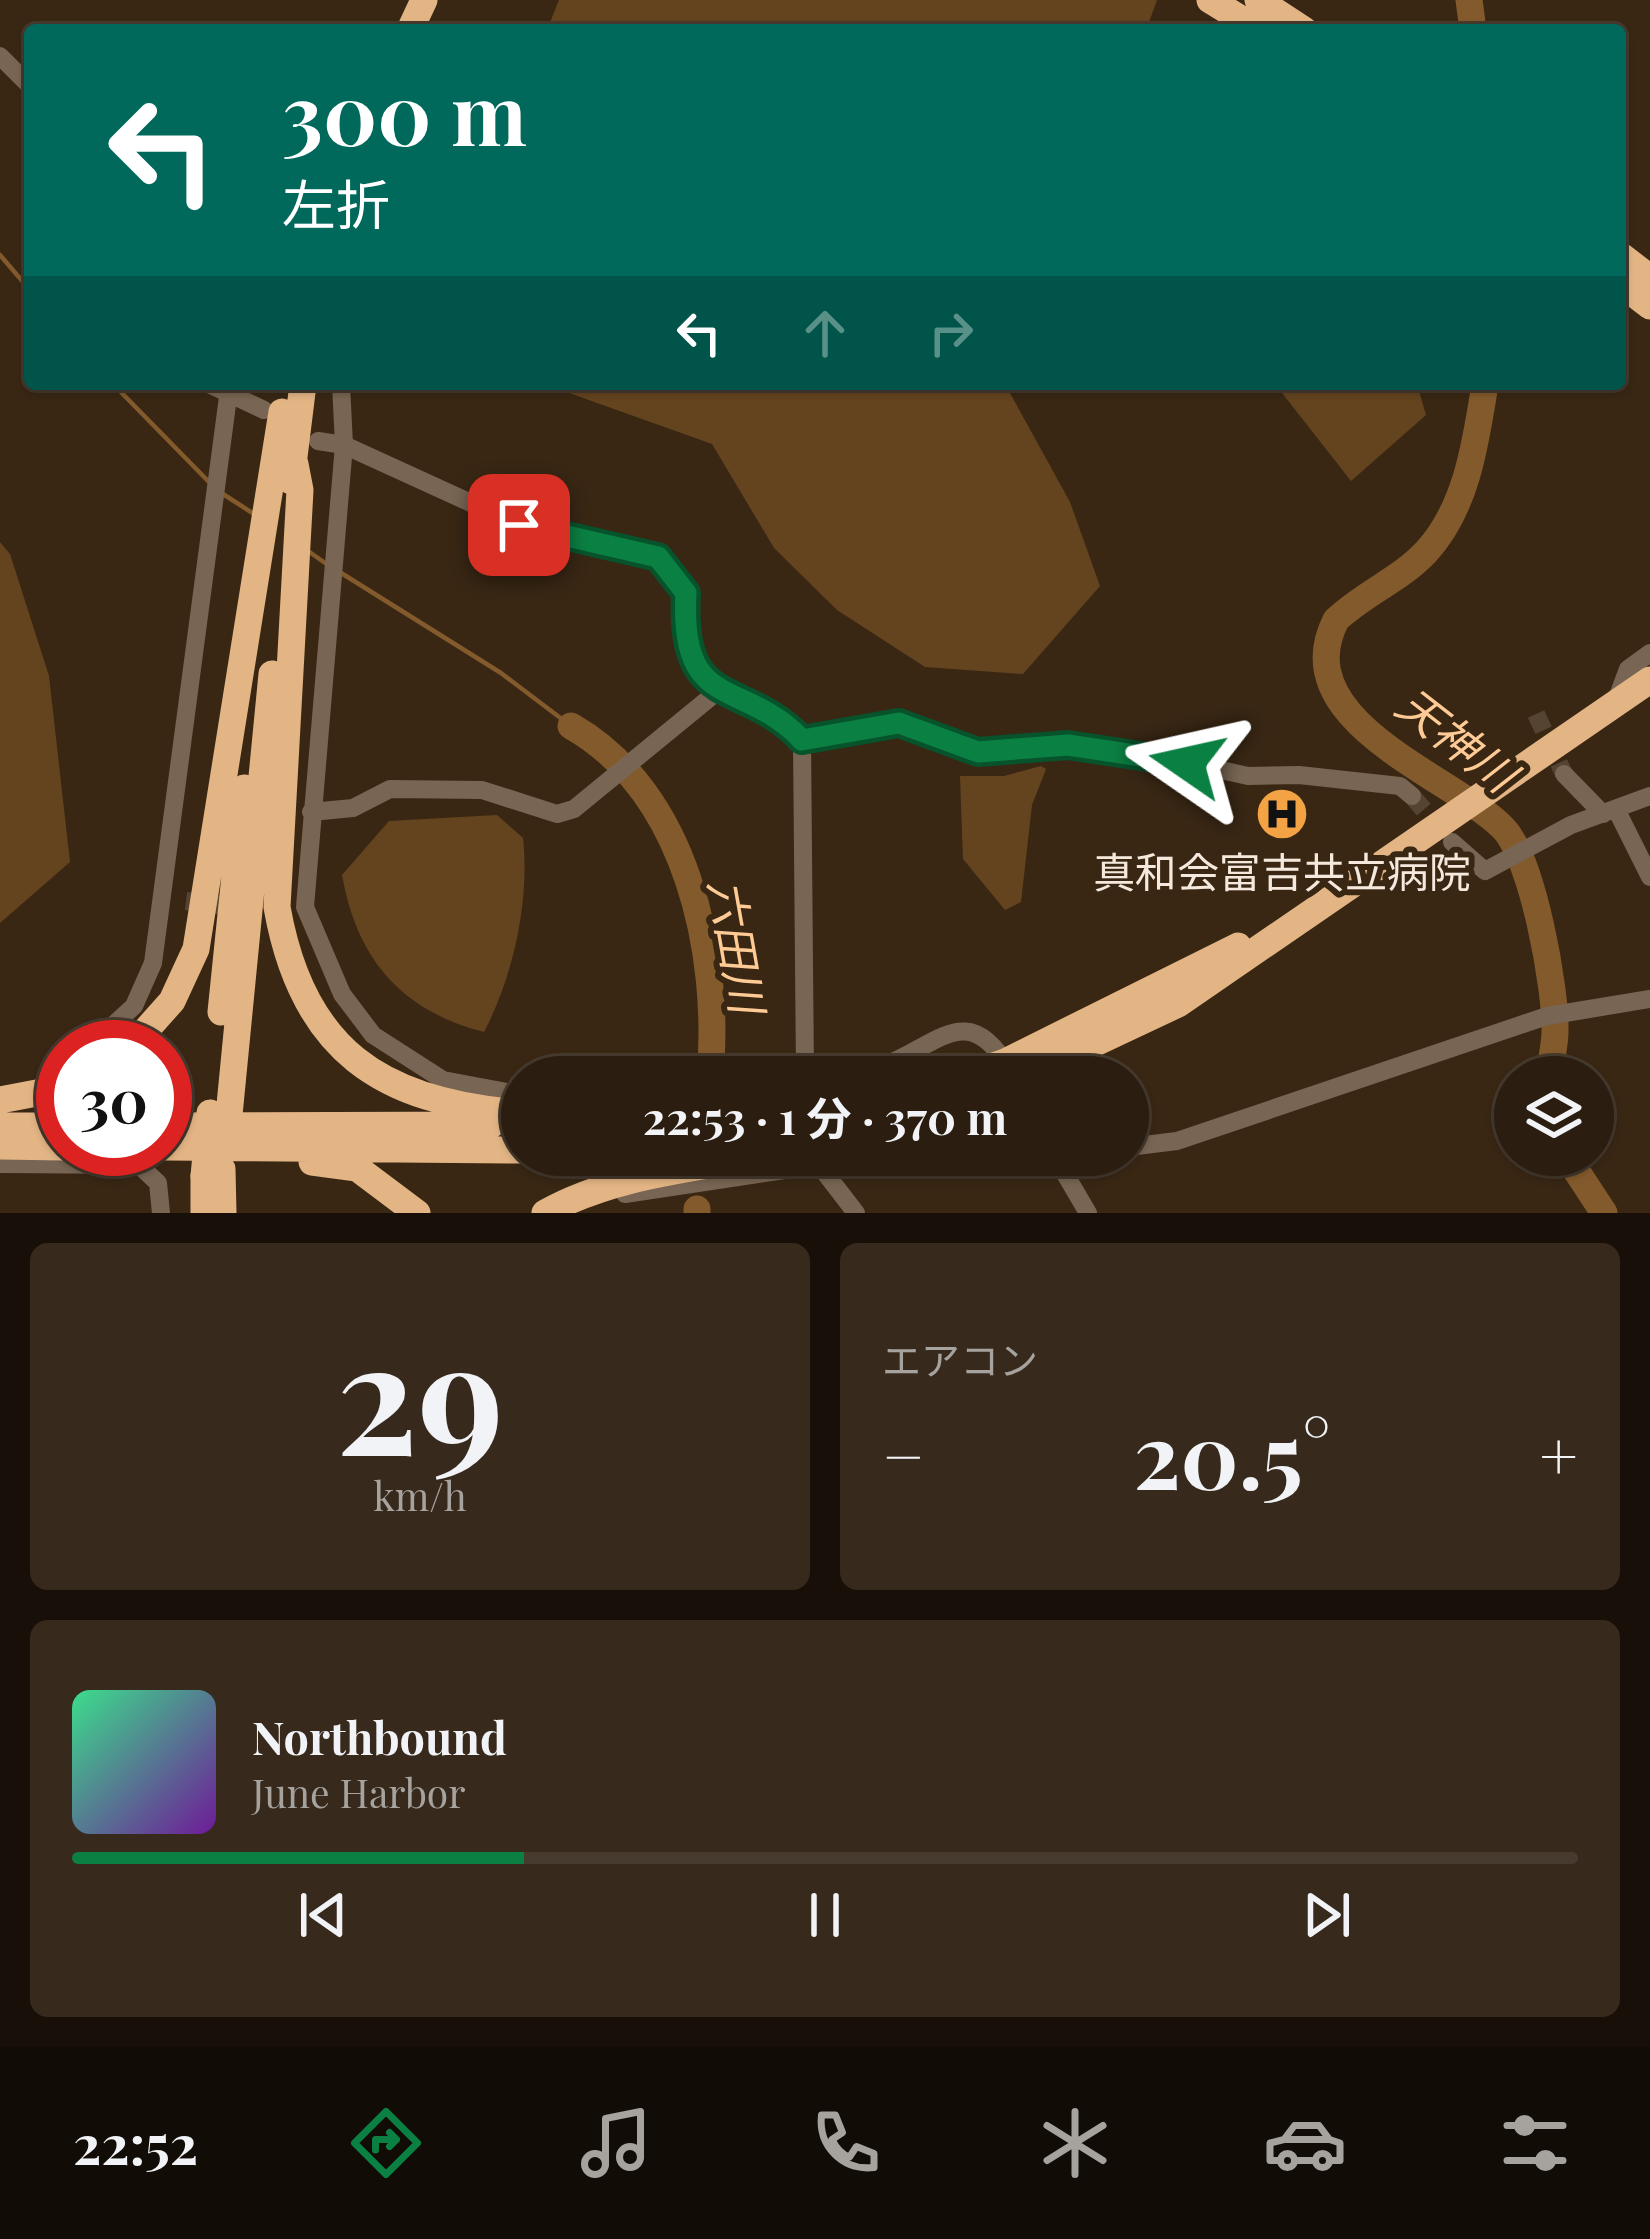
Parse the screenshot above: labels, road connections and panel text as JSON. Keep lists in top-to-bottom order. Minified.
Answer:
{"water":["天神川","六田川"],"places":{"hospital":["真和会富吉共立病院"]},"page":{"turn":["300 m","左折"],"limit":"30","trip":"22:53 · 1 分 · 370 m","tile":[["29","km/h"],"エアコン"],"heat":["−","20.5°","+"],"song":["Northbound","June Harbor"],"tabs":"22:52"}}
